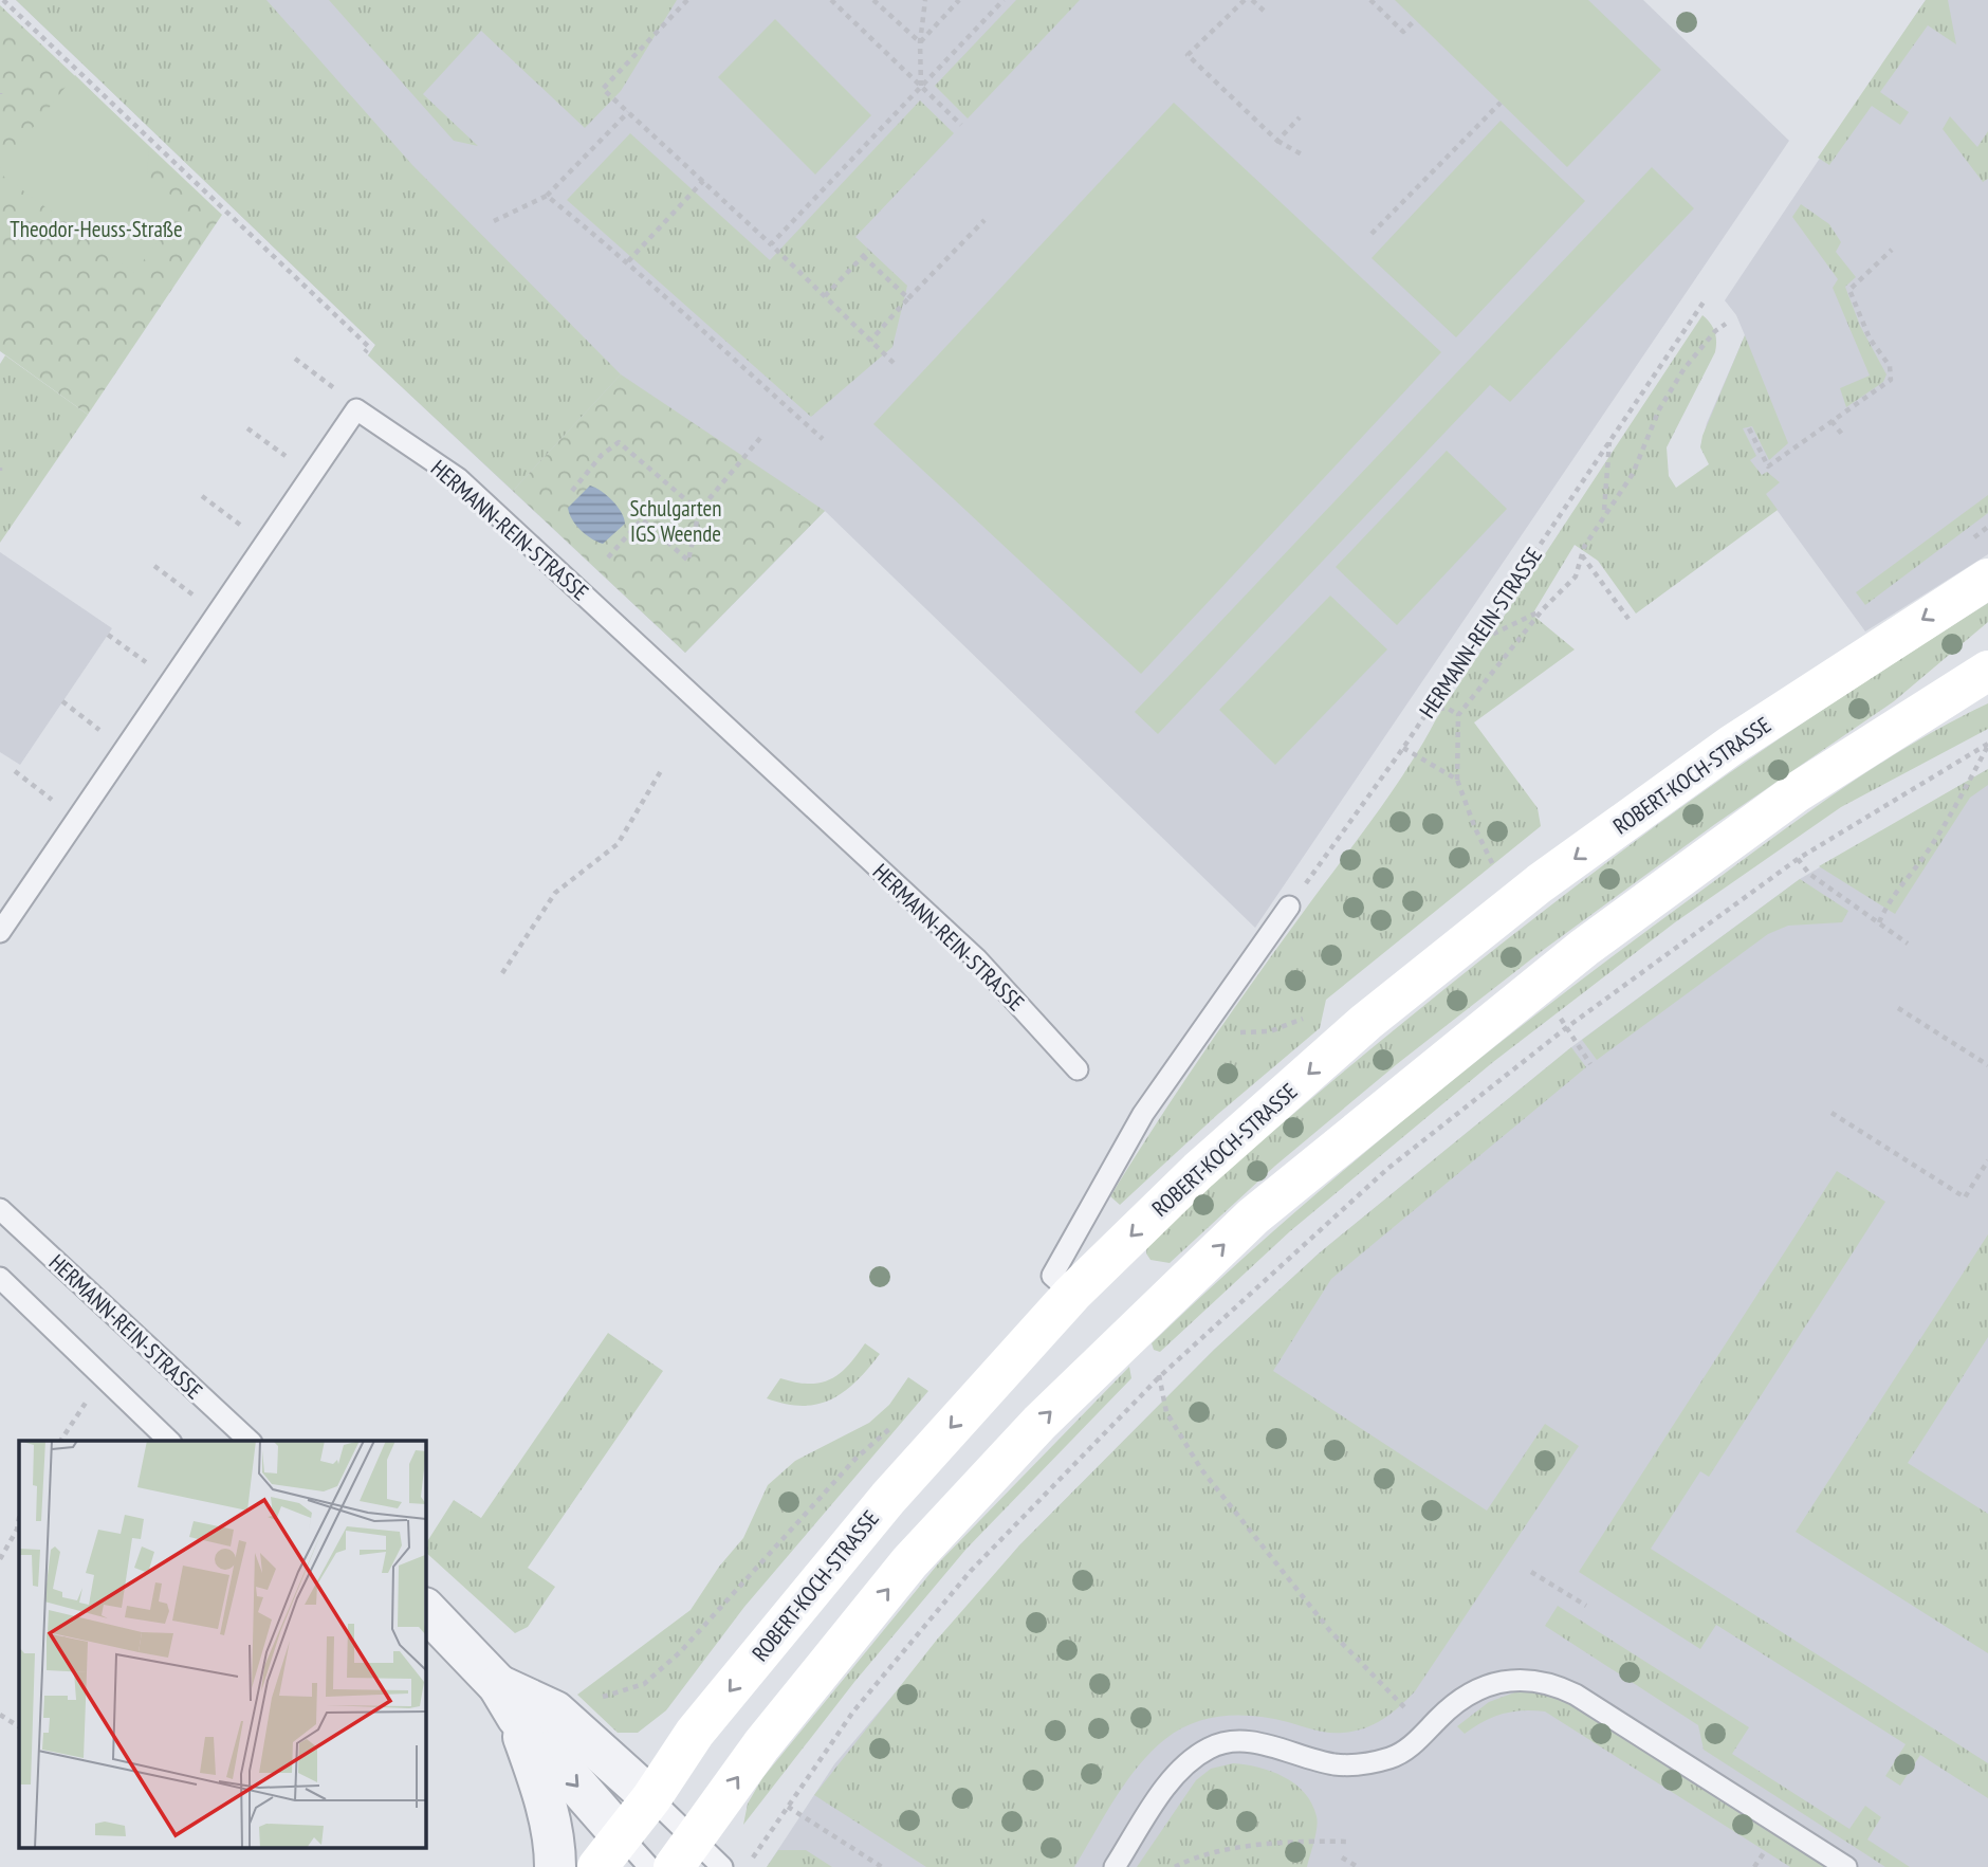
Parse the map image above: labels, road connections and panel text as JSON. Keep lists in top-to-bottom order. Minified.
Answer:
{"streets":{"street":["ROBERT-KOCH-STRASSE"],"lane":["HERMANN-REIN-STRASSE"]},"parks":["Theodor-Heuss-Straße","Schulgarten IGS Weende"]}
